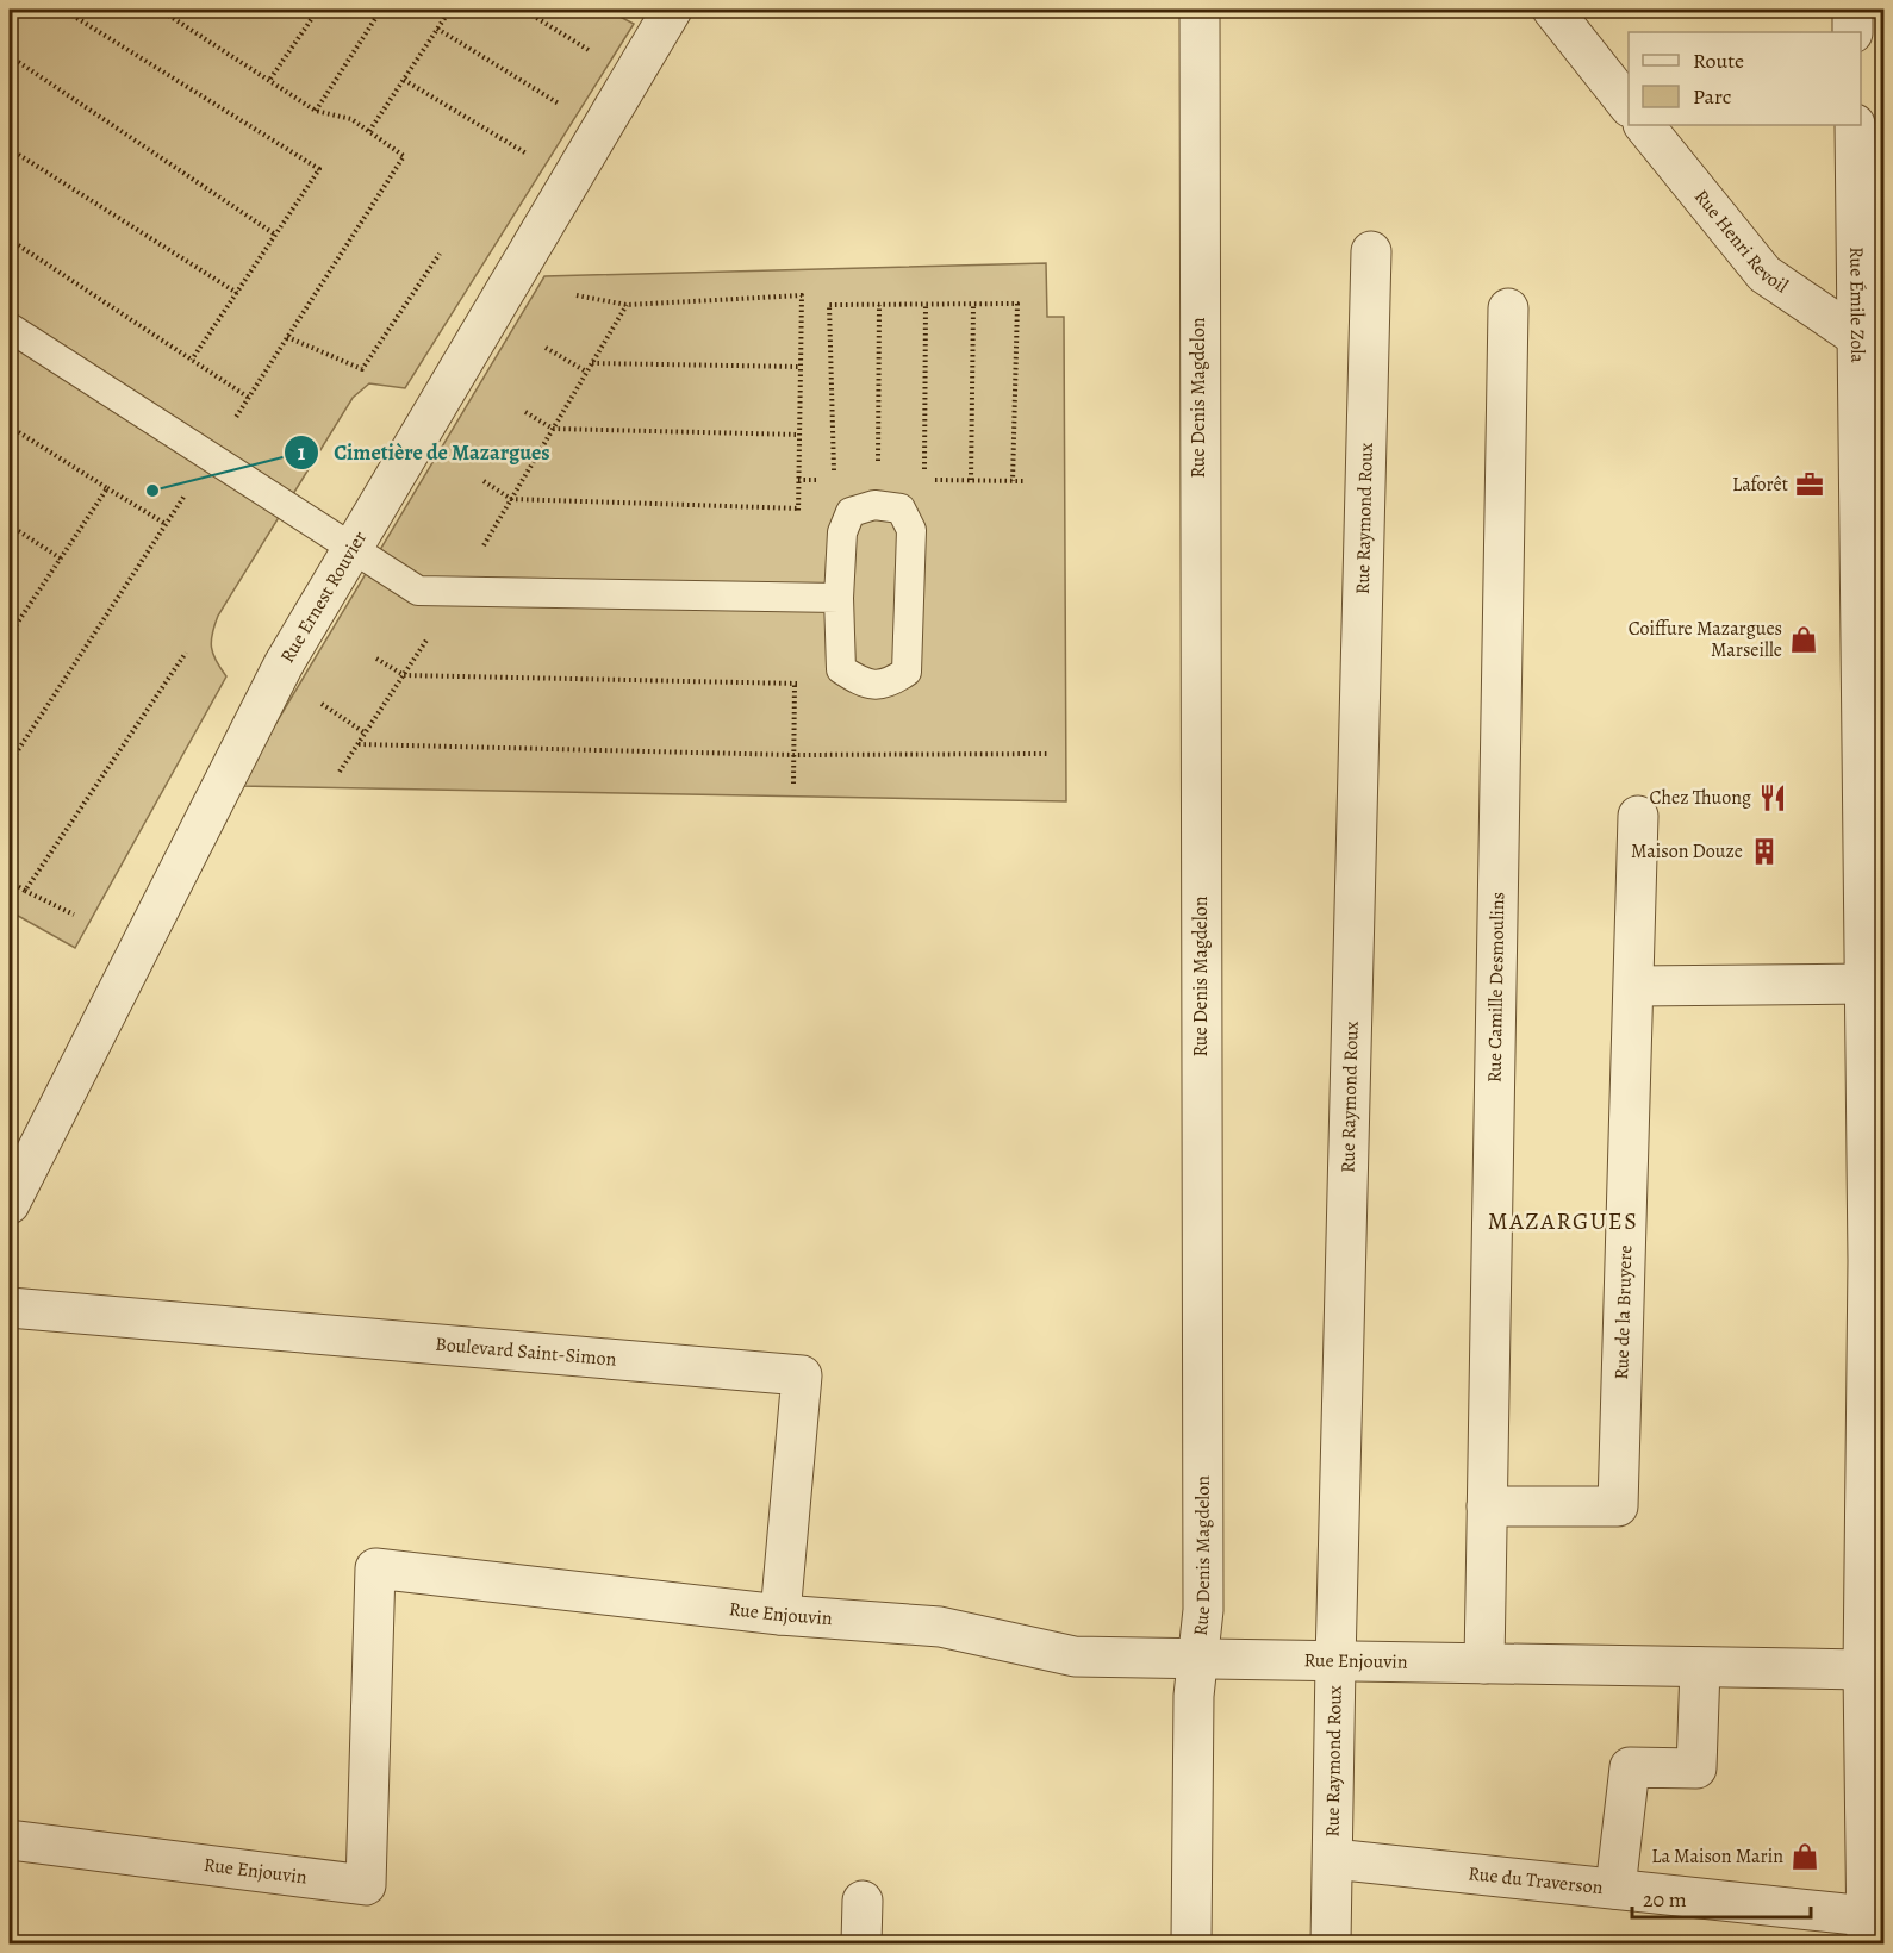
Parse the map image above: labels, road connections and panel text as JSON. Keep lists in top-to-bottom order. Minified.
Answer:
{"streets":{"street":["Rue Henri Revoil","Rue Émile Zola","Rue Denis Magdelon","Rue Raymond Roux","Rue Ernest Rouvier","Rue Camille Desmoulins","Rue de la Bruyere","Boulevard Saint-Simon","Rue Enjouvin","Rue du Traverson"]},"crossings":[["Rue Henri Revoil","Rue Émile Zola"],["Rue Émile Zola","Rue Enjouvin"],["Rue Émile Zola","Rue du Traverson"],["Rue Denis Magdelon","Rue Enjouvin"],["Rue Raymond Roux","Rue Enjouvin"],["Rue Raymond Roux","Rue du Traverson"],["Rue Camille Desmoulins","Rue de la Bruyere"],["Rue Camille Desmoulins","Rue Enjouvin"],["Boulevard Saint-Simon","Rue Enjouvin"]],"districts":["MAZARGUES"],"places":{"office":["Laforêt"],"other":["Cimetière de Mazargues"],"shop":["Coiffure Mazargues Marseille","La Maison Marin"],"restaurant":["Chez Thuong"],"building":["Maison Douze"]},"legend":["Route","Parc"],"scale_bar":"20 m"}
